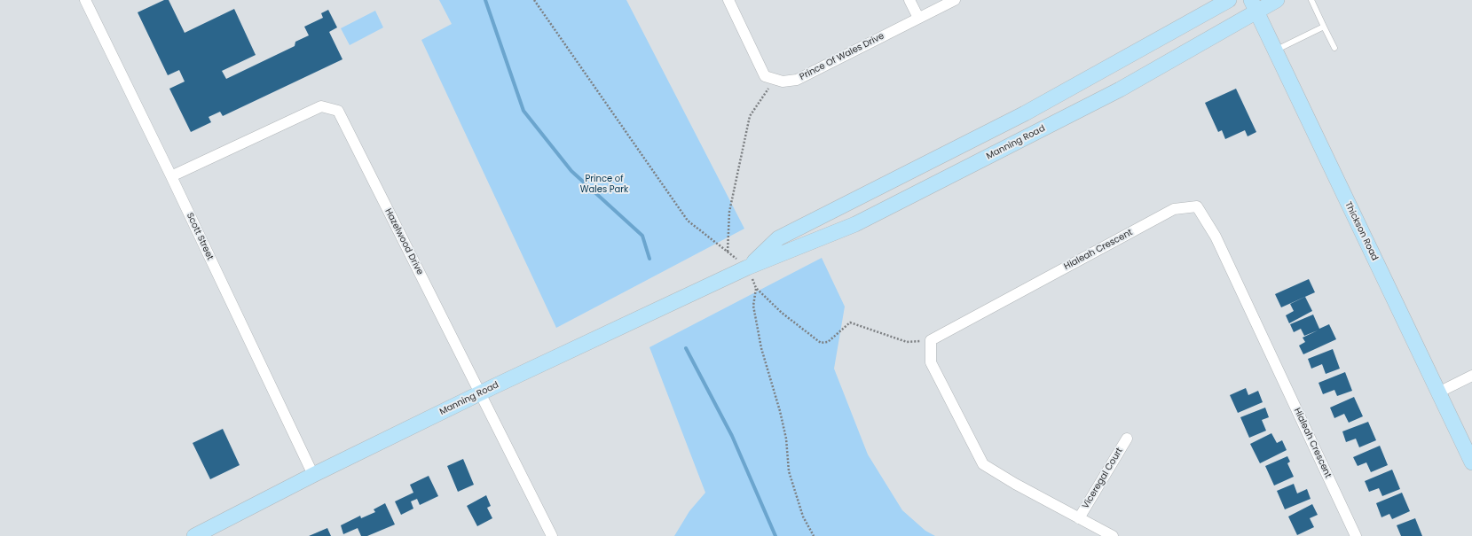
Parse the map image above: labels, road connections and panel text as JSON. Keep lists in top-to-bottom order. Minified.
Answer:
{"streets":{"main road":["Manning Road","Thickson Road"],"street":["Prince Of Wales Drive","Scott Street","Hazelwood Drive","Hialeah Crescent","Viceregal Court"]},"crossings":[["Manning Road","Thickson Road"],["Manning Road","Scott Street"],["Manning Road","Hazelwood Drive"],["Scott Street","Hazelwood Drive"]],"parks":["Prince of Wales Park"]}
